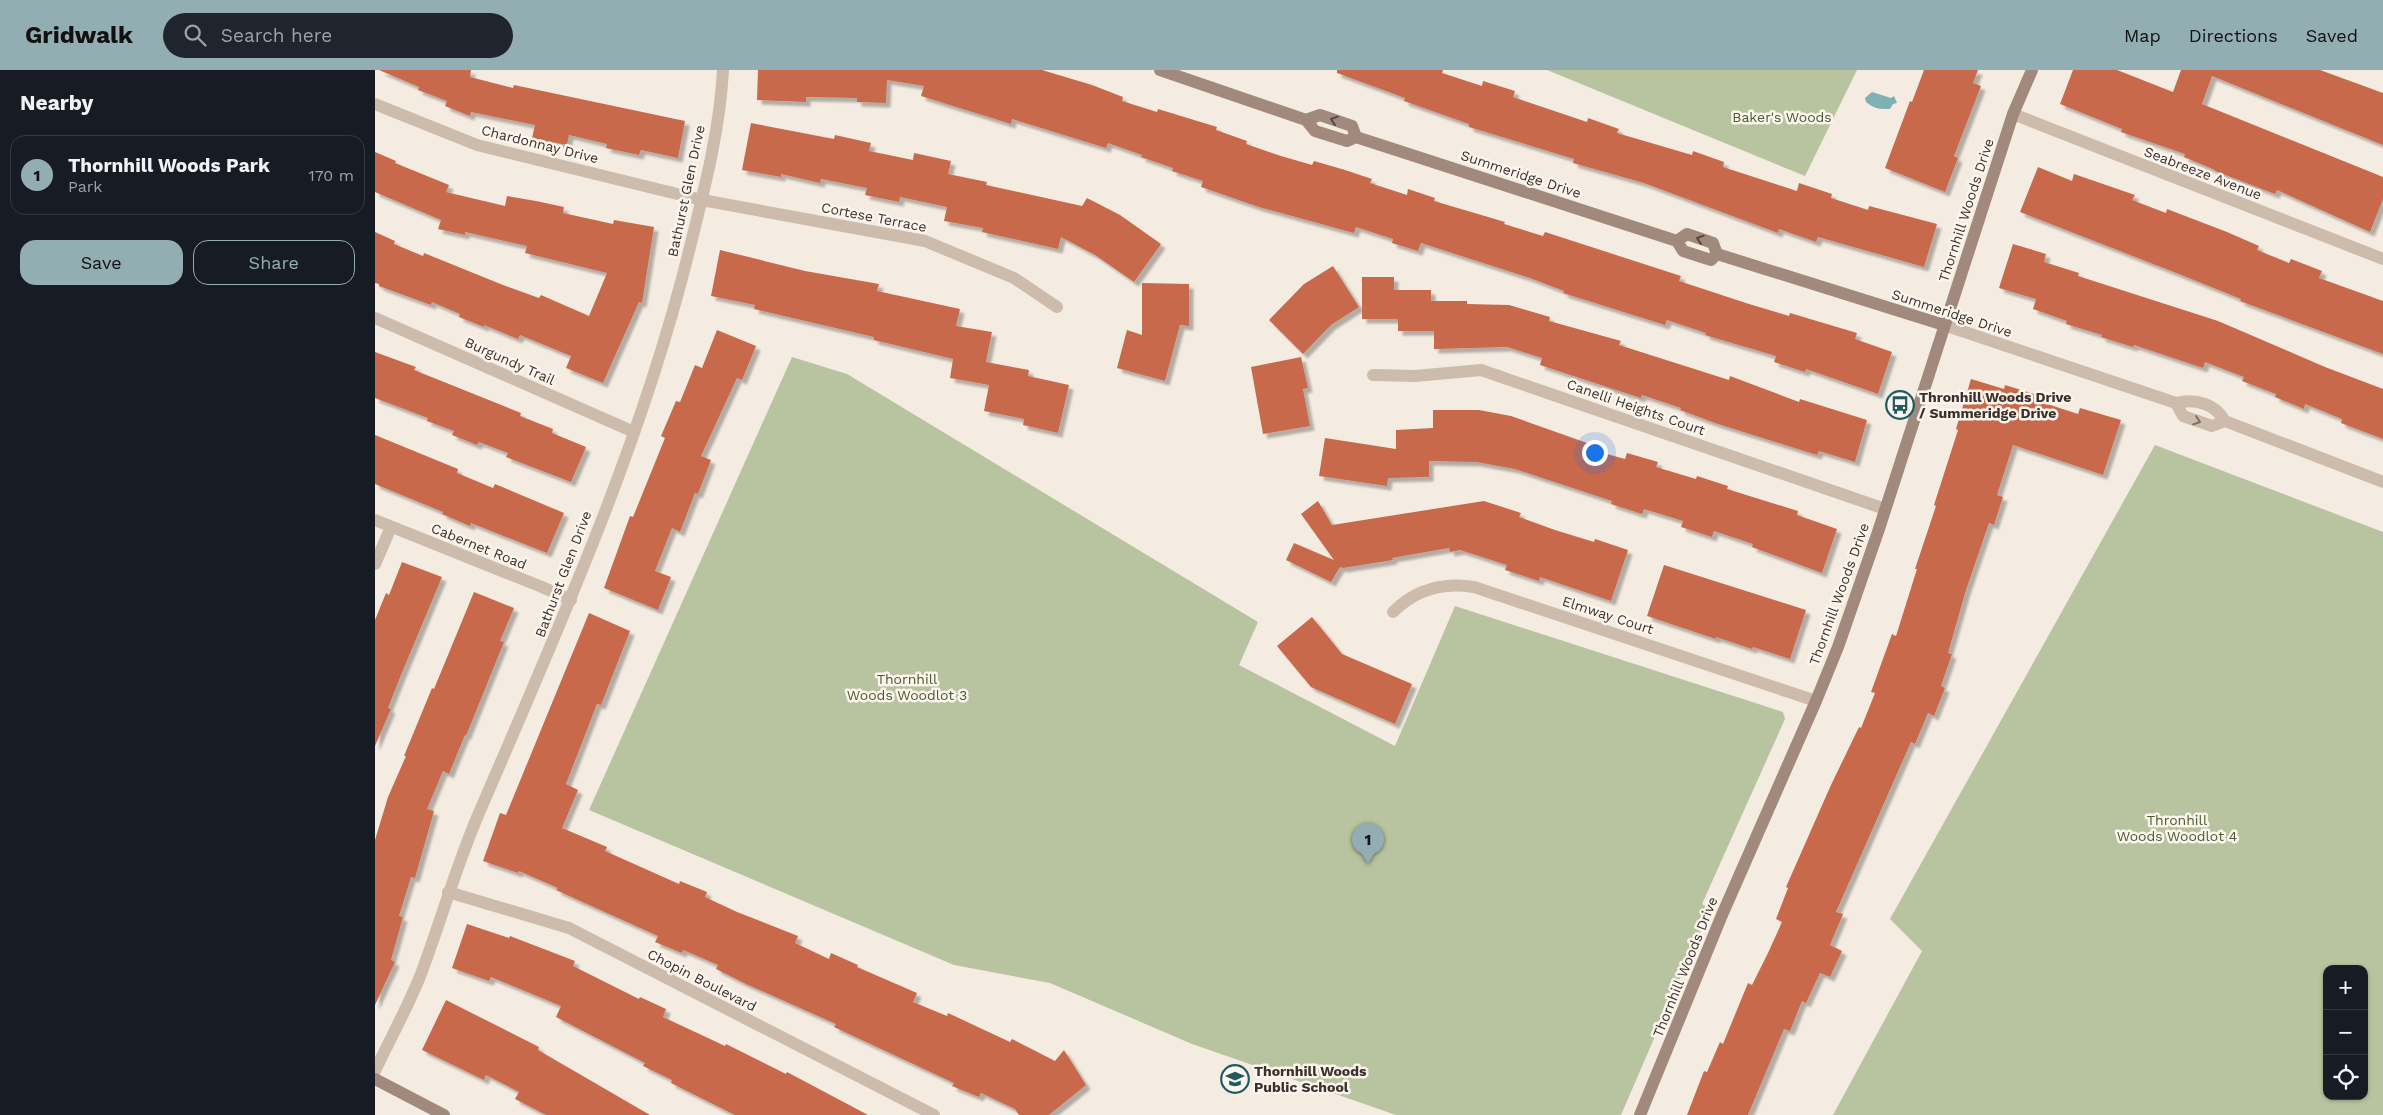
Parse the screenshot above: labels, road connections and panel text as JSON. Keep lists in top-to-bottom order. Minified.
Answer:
{"streets":{"street":["Chardonnay Drive","Seabreeze Avenue","Summeridge Drive","Bathurst Glen Drive","Thornhill Woods Drive","Cortese Terrace","Burgundy Trail","Canelli Heights Court","Cabernet Road","Elmway Court","Chopin Boulevard"]},"crossings":[["Chardonnay Drive","Bathurst Glen Drive"],["Chardonnay Drive","Cortese Terrace"],["Seabreeze Avenue","Thornhill Woods Drive"],["Summeridge Drive","Thornhill Woods Drive"],["Bathurst Glen Drive","Cortese Terrace"],["Bathurst Glen Drive","Burgundy Trail"],["Bathurst Glen Drive","Cabernet Road"],["Bathurst Glen Drive","Chopin Boulevard"],["Thornhill Woods Drive","Canelli Heights Court"],["Thornhill Woods Drive","Elmway Court"]],"parks":["Baker's Woods","Thornhill Woods Woodlot 3","Thronhill Woods Woodlot 4"],"places":{"bus stop":["Thronhill Woods Drive / Summeridge Drive"],"school or university":["Thornhill Woods Public School"]},"page":{"header":"Gridwalk","search":"Search here","nav":["Map","Directions","Saved"],"heading":"Nearby","list":[{"mark":"1","name":"Thornhill Woods Park","note":"Park","value":"170 m"}],"buttons":["Save","Share"],"pins":"1","map_buttons":["+","−"]}}
